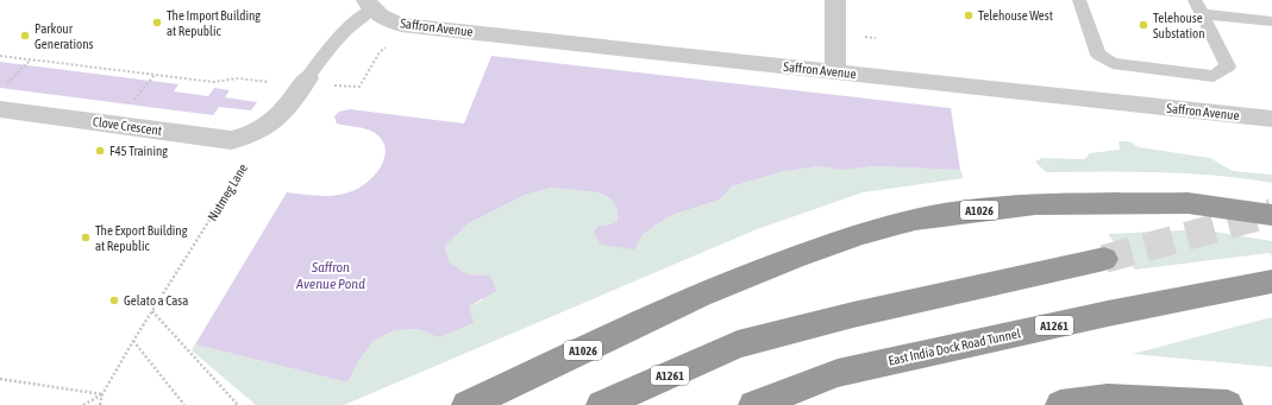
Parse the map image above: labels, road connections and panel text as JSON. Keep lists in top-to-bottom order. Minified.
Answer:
{"streets":{"highway":["A1026","A1261","East India Dock Road Tunnel"],"street":["Saffron Avenue","Clove Crescent"],"path":["Nutmeg Lane"]},"crossings":[["Clove Crescent","Nutmeg Lane"]],"water":["Saffron Avenue Pond"],"places":["Telehouse West","The Import Building at Republic","Telehouse Substation","Parkour Generations","F45 Training","The Export Building at Republic","Gelato a Casa"]}
